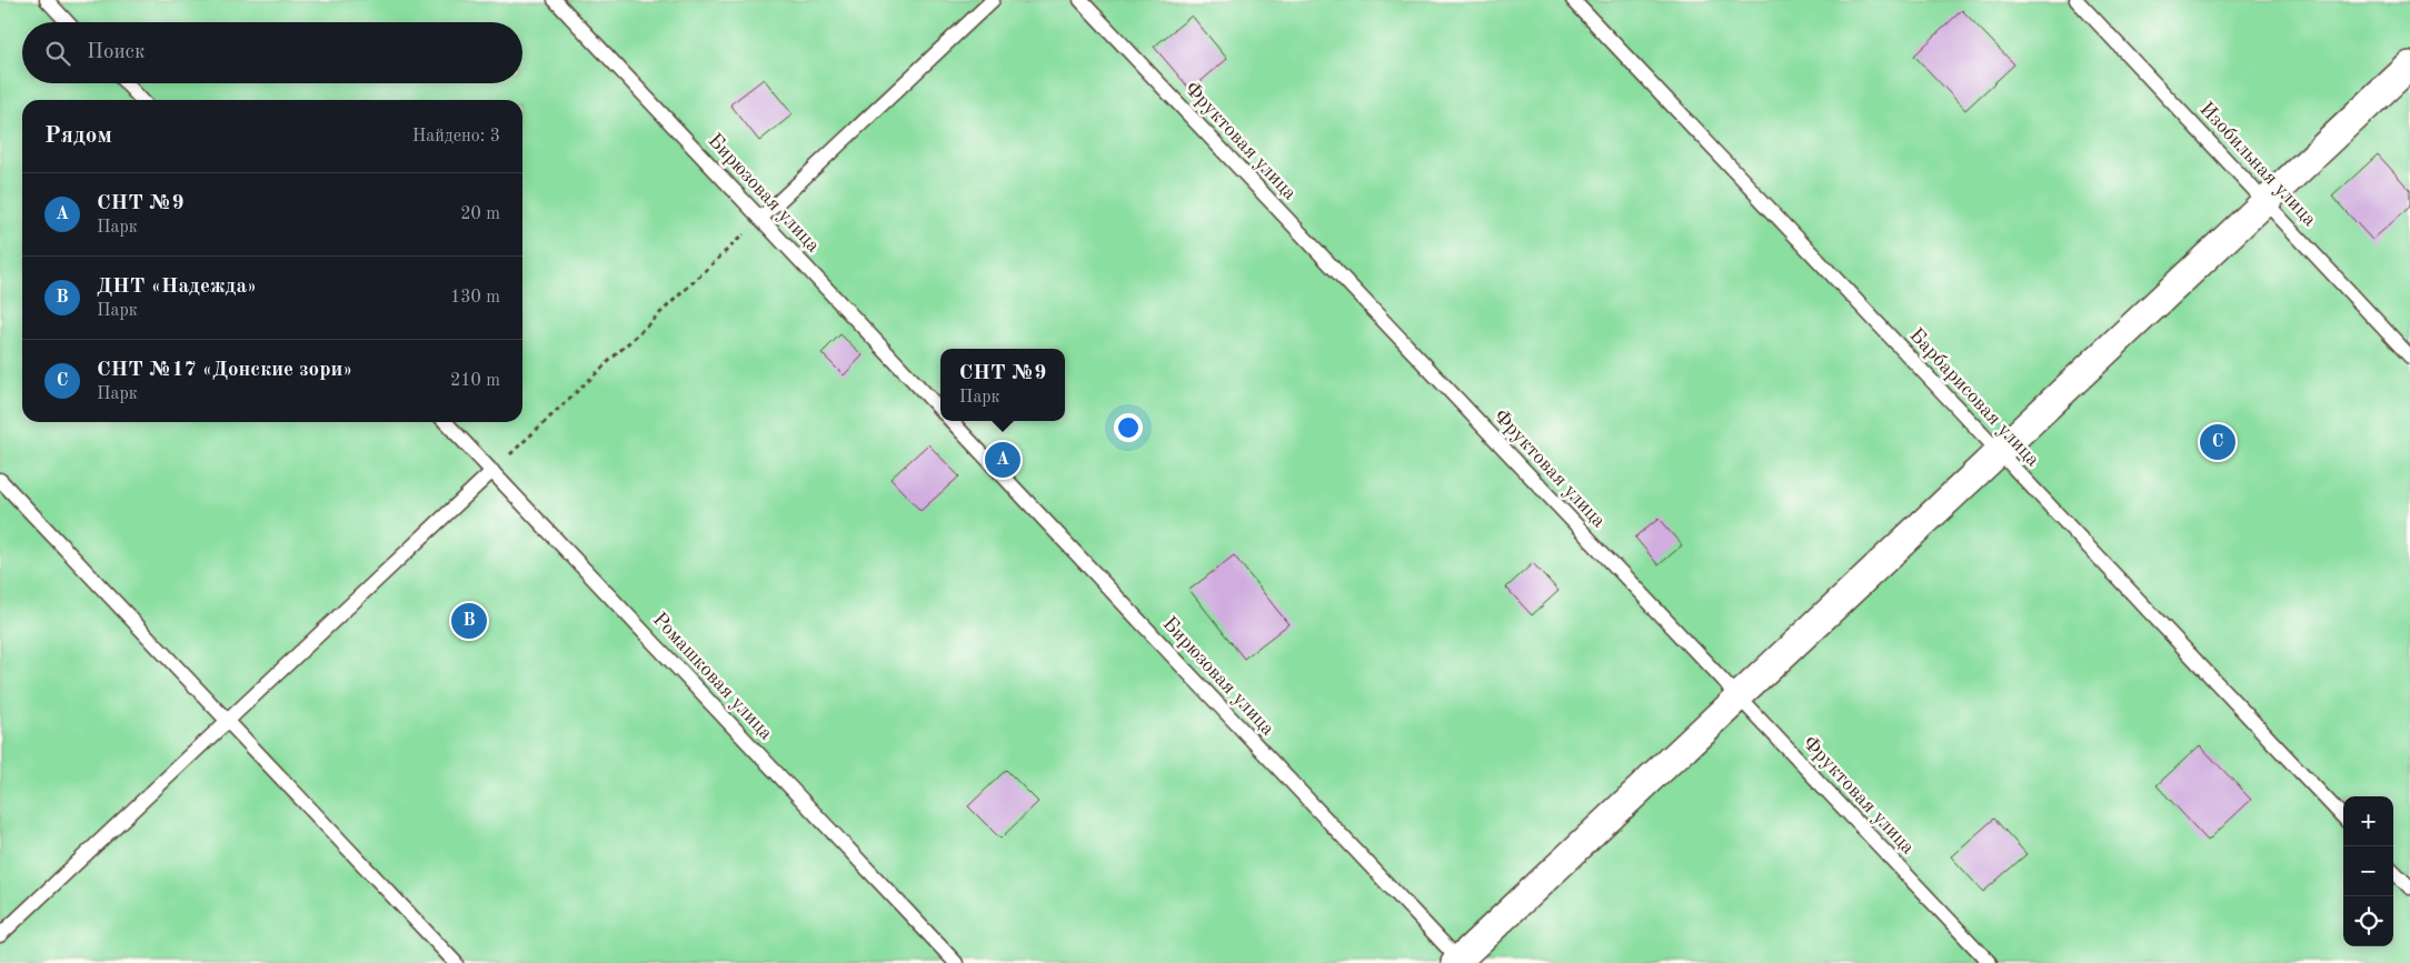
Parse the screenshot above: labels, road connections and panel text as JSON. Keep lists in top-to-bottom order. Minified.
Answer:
{"streets":{"lane":["Фруктовая улица","Изобильная улица","Бирюзовая улица","Барбарисовая улица","Ромашковая улица"]},"page":{"search":"Поиск","heading":["Рядом","Найдено: 3"],"list":[{"mark":"A","name":"СНТ №9","note":"Парк","value":"20 m"},{"mark":"B","name":"ДНТ «Надежда»","note":"Парк","value":"130 m"},{"mark":"C","name":"СНТ №17 «Донские зори»","note":"Парк","value":"210 m"}],"popup":["СНТ №9","Парк"],"pins":["C","A","B"],"map_buttons":["+","−"]}}
